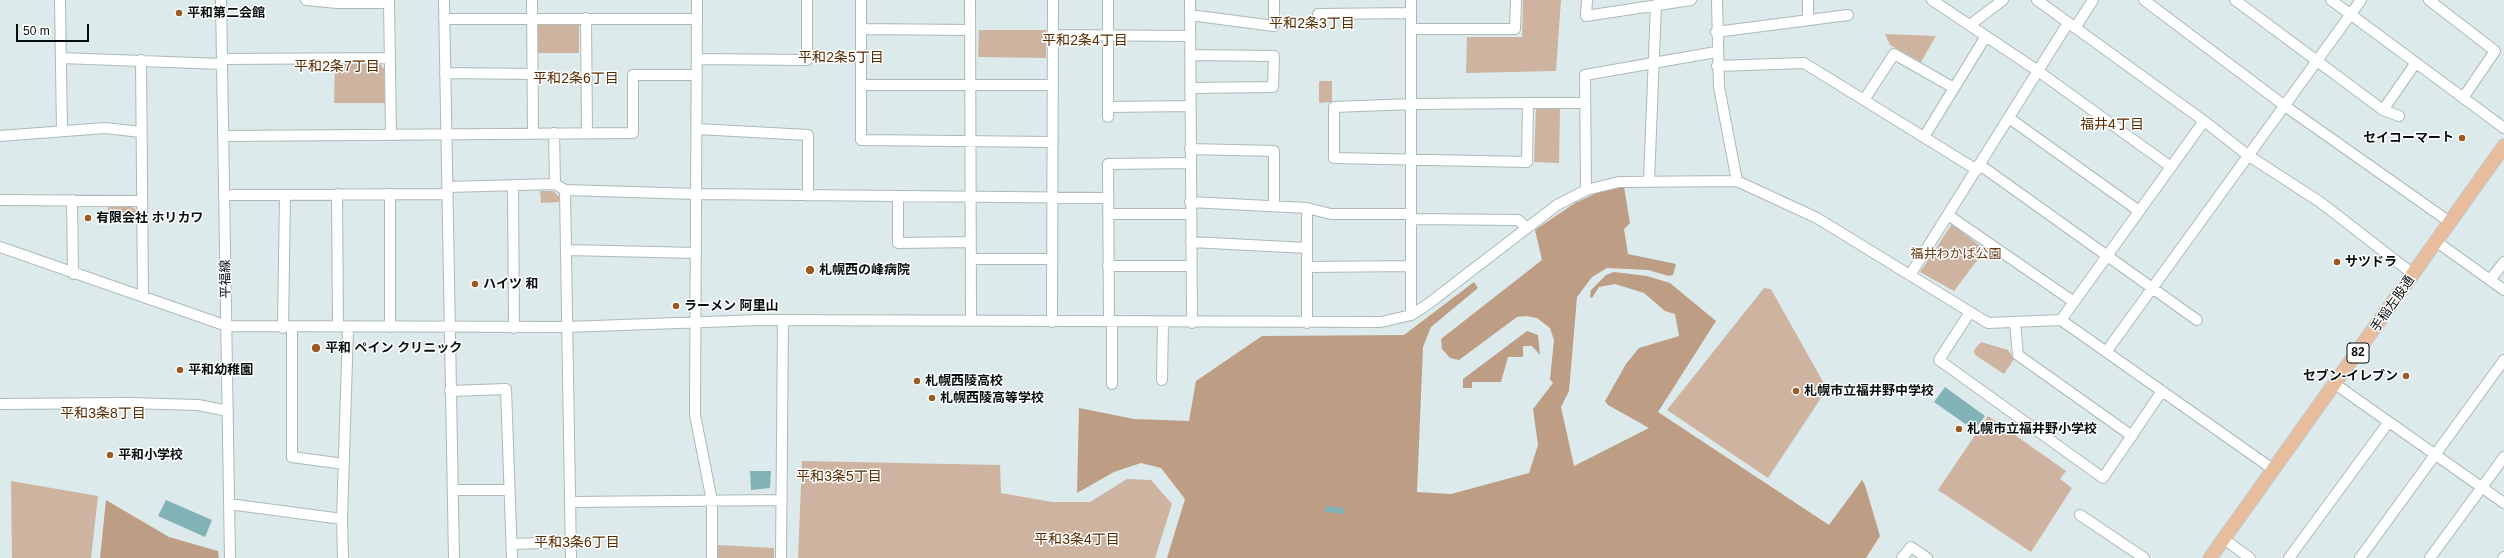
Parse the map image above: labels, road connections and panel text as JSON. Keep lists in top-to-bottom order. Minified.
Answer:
{"streets":{"main road":["手稲左股通","82"],"street":["平福線"]},"districts":["平和2条3丁目","平和2条4丁目","平和2条5丁目","平和2条7丁目","平和2条6丁目","福井4丁目","平和3条8丁目","平和3条5丁目","平和3条4丁目","平和3条6丁目"],"parks":["福井わかば公園"],"places":["平和第二会館","セイコーマート","有限会社 ホリカワ","サツドラ","札幌西の峰病院","ハイツ 和","ラーメン 阿里山","平和 ペイン クリニック","平和幼稚園","セブン-イレブン","札幌西陵高校","札幌市立福井野中学校","札幌西陵高等学校","札幌市立福井野小学校","平和小学校"],"scale_bar":"50 m"}
